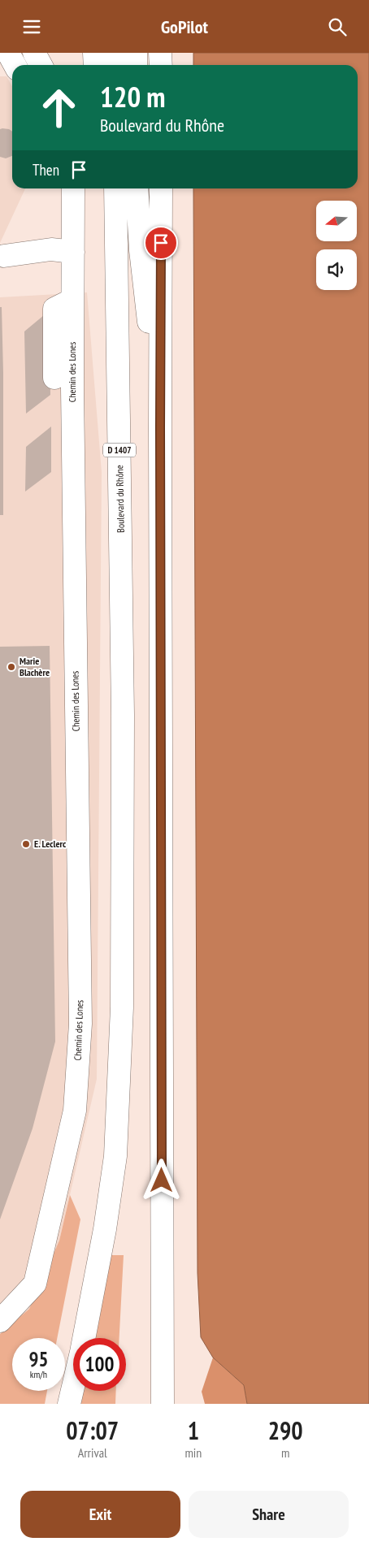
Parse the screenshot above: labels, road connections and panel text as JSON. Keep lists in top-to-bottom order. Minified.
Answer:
{"streets":{"main road":["Chemin des Lones","D 1407","Boulevard du Rhône"]},"places":["Marie Blachère","E. Leclerc"],"north":"left","page":{"header":"GoPilot","turn":["120 m","Boulevard du Rhône"],"then":"Then","speed":"95 km/h","limit":"100","eta":["07:07","Arrival","1","min","290","m"],"buttons":["Exit","Share"]}}
